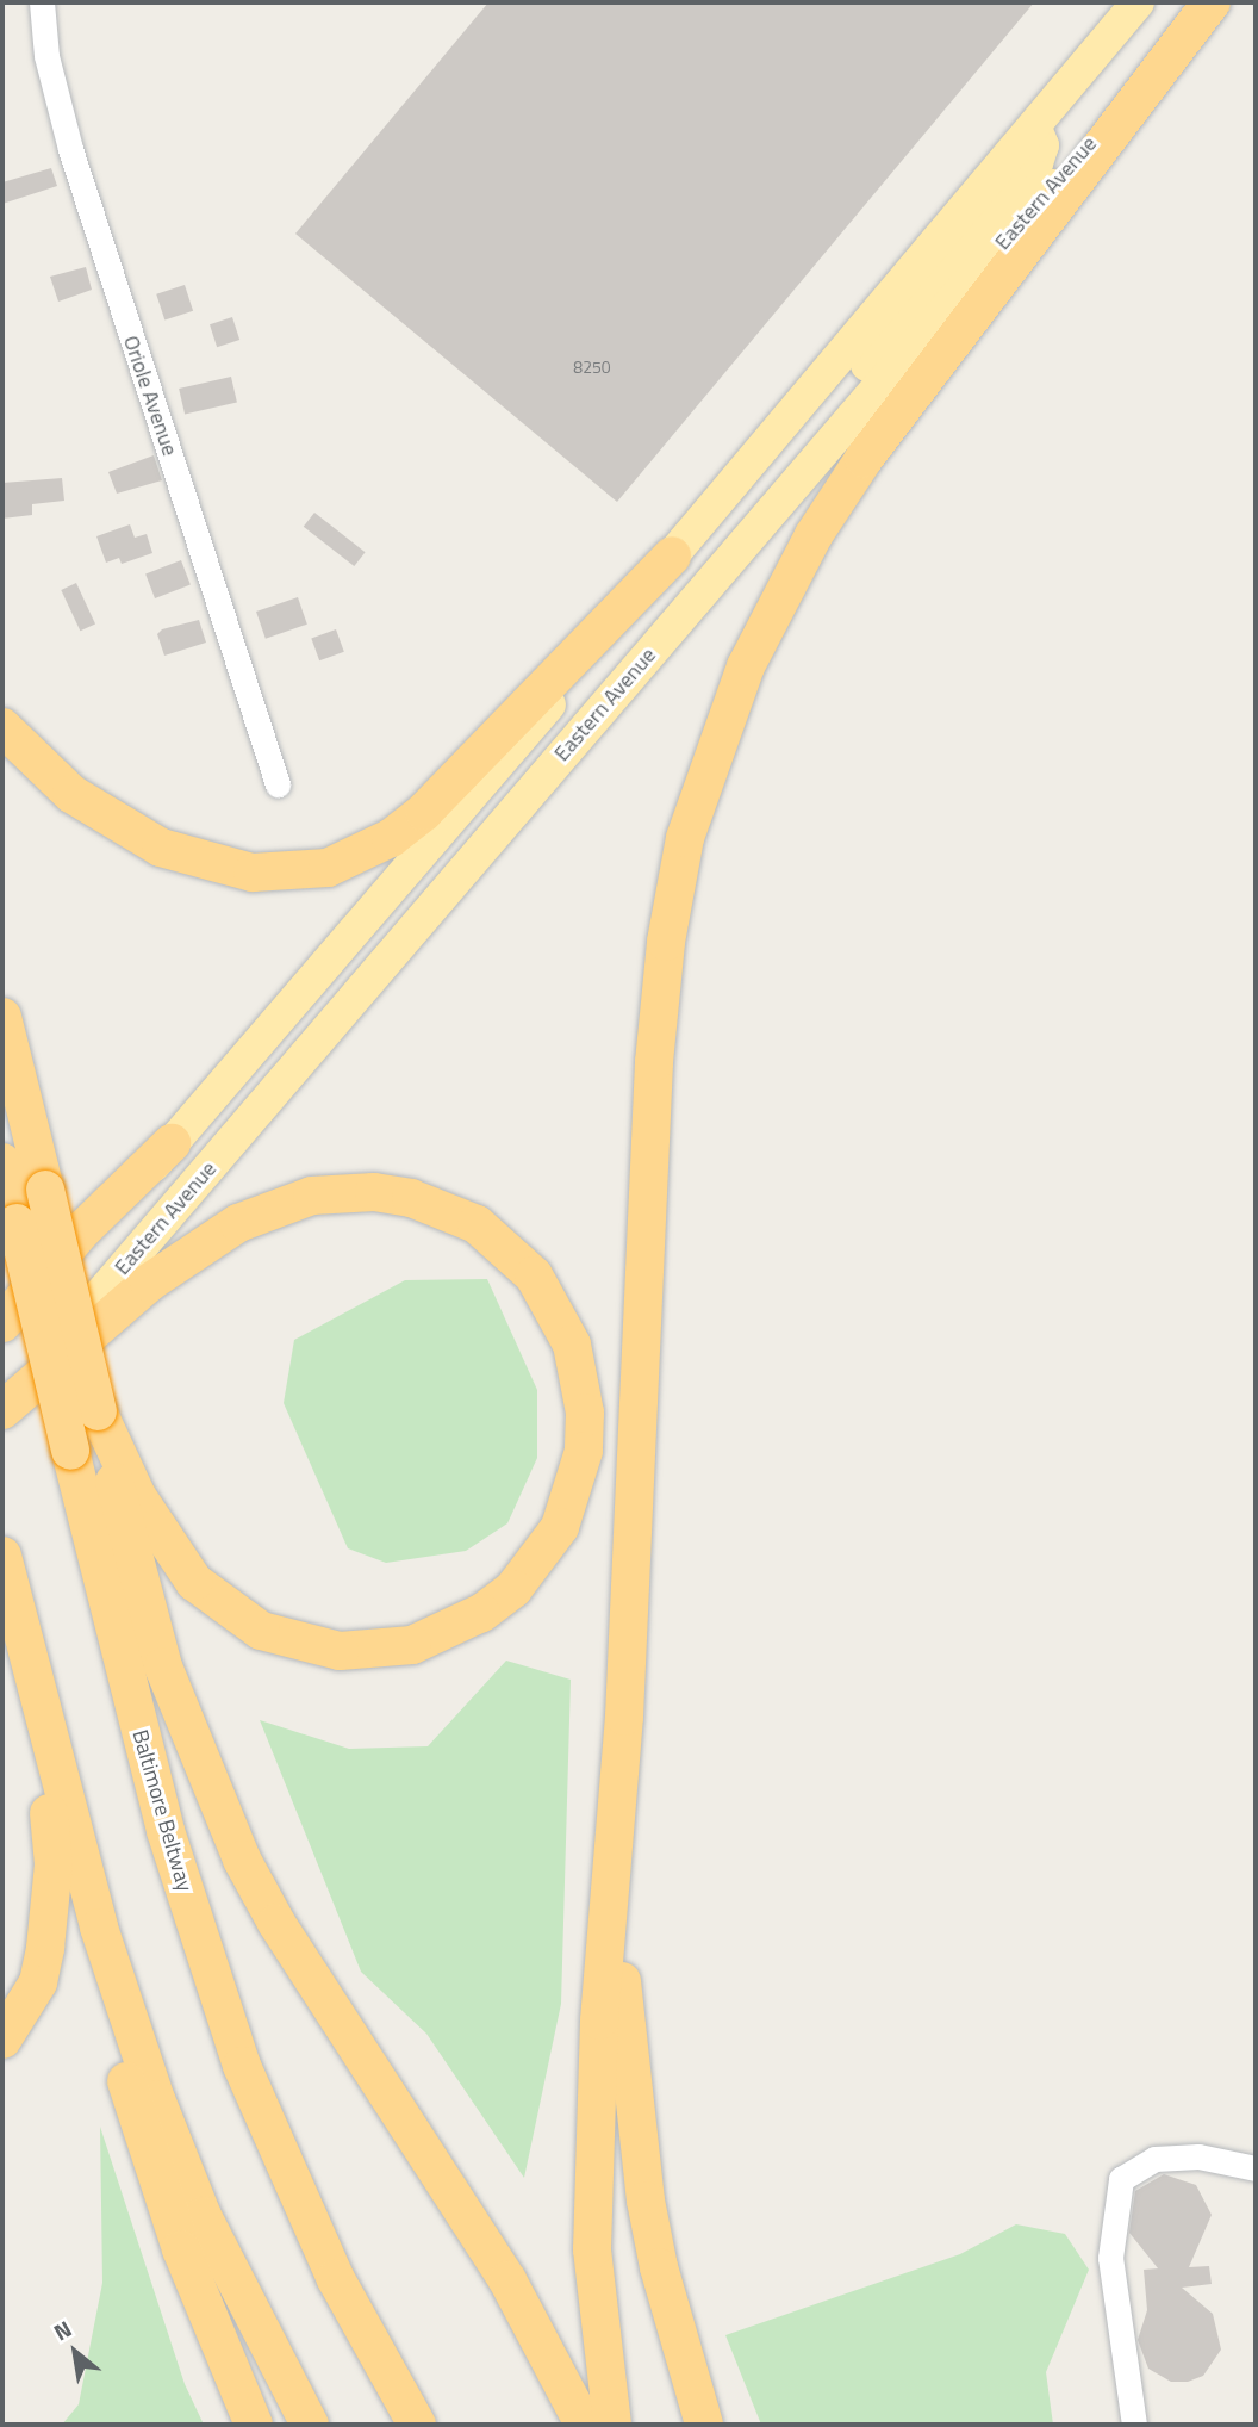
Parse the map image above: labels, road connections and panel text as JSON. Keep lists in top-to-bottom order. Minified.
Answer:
{"streets":{"highway":["Baltimore Beltway"],"main road":["Eastern Avenue"],"street":["Oriole Avenue"]},"house_numbers":["8250"],"north":"top left"}
